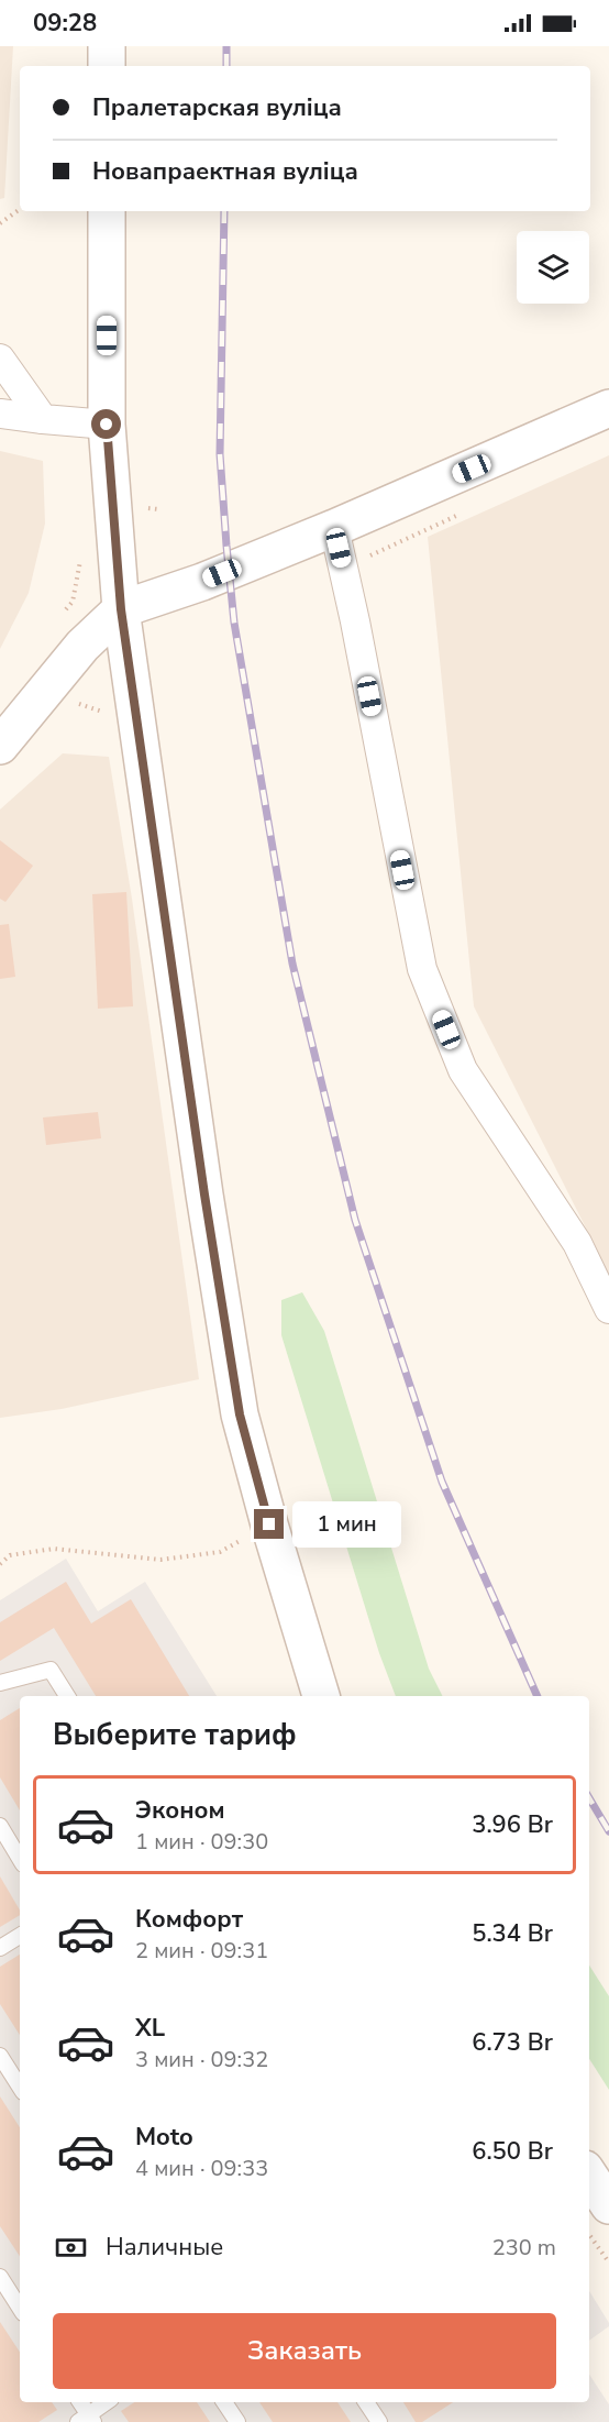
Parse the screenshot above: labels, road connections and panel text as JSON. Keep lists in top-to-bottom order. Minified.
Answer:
{"page":{"status":"09:28","banner":["Пралетарская вуліца","Новапраектная вуліца"],"bubble":"1 мин","heading":"Выберите тариф","list":[{"name":"Эконом","note":"1 мин · 09:30","value":"3.96 Br"},{"name":"Комфорт","note":"2 мин · 09:31","value":"5.34 Br"},{"name":"XL","note":"3 мин · 09:32","value":"6.73 Br"},{"name":"Moto","note":"4 мин · 09:33","value":"6.50 Br"}],"pay":["Наличные","230 m"],"buttons":"Заказать"}}
